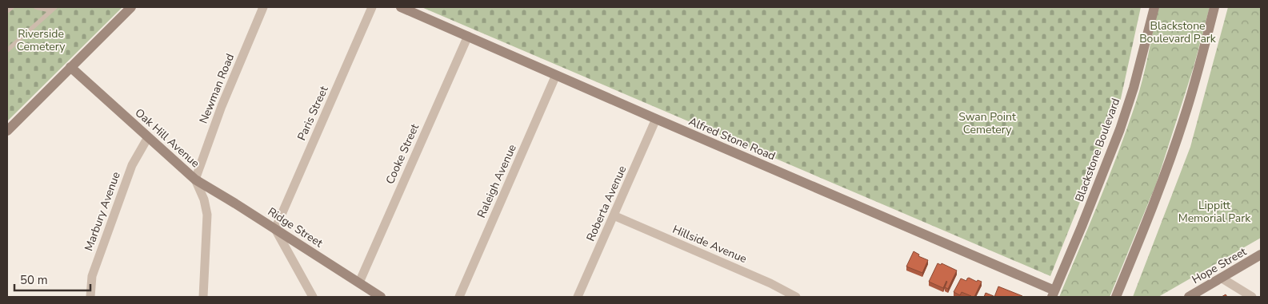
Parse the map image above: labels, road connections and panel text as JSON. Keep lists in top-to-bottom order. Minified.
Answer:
{"streets":{"street":["Newman Road","Paris Street","Oak Hill Avenue","Alfred Stone Road","Blackstone Boulevard","Cooke Street","Raleigh Avenue","Roberta Avenue","Marbury Avenue","Ridge Street","Hillside Avenue","Hope Street"]},"crossings":[["Newman Road","Oak Hill Avenue"],["Newman Road","Ridge Street"],["Paris Street","Ridge Street"],["Oak Hill Avenue","Marbury Avenue"],["Oak Hill Avenue","Ridge Street"],["Alfred Stone Road","Blackstone Boulevard"],["Alfred Stone Road","Cooke Street"],["Alfred Stone Road","Raleigh Avenue"],["Alfred Stone Road","Roberta Avenue"],["Cooke Street","Ridge Street"],["Roberta Avenue","Hillside Avenue"]],"parks":["Blackstone Boulevard Park","Riverside Cemetery","Swan Point Cemetery","Lippitt Memorial Park"],"scale_bar":"50 m"}
